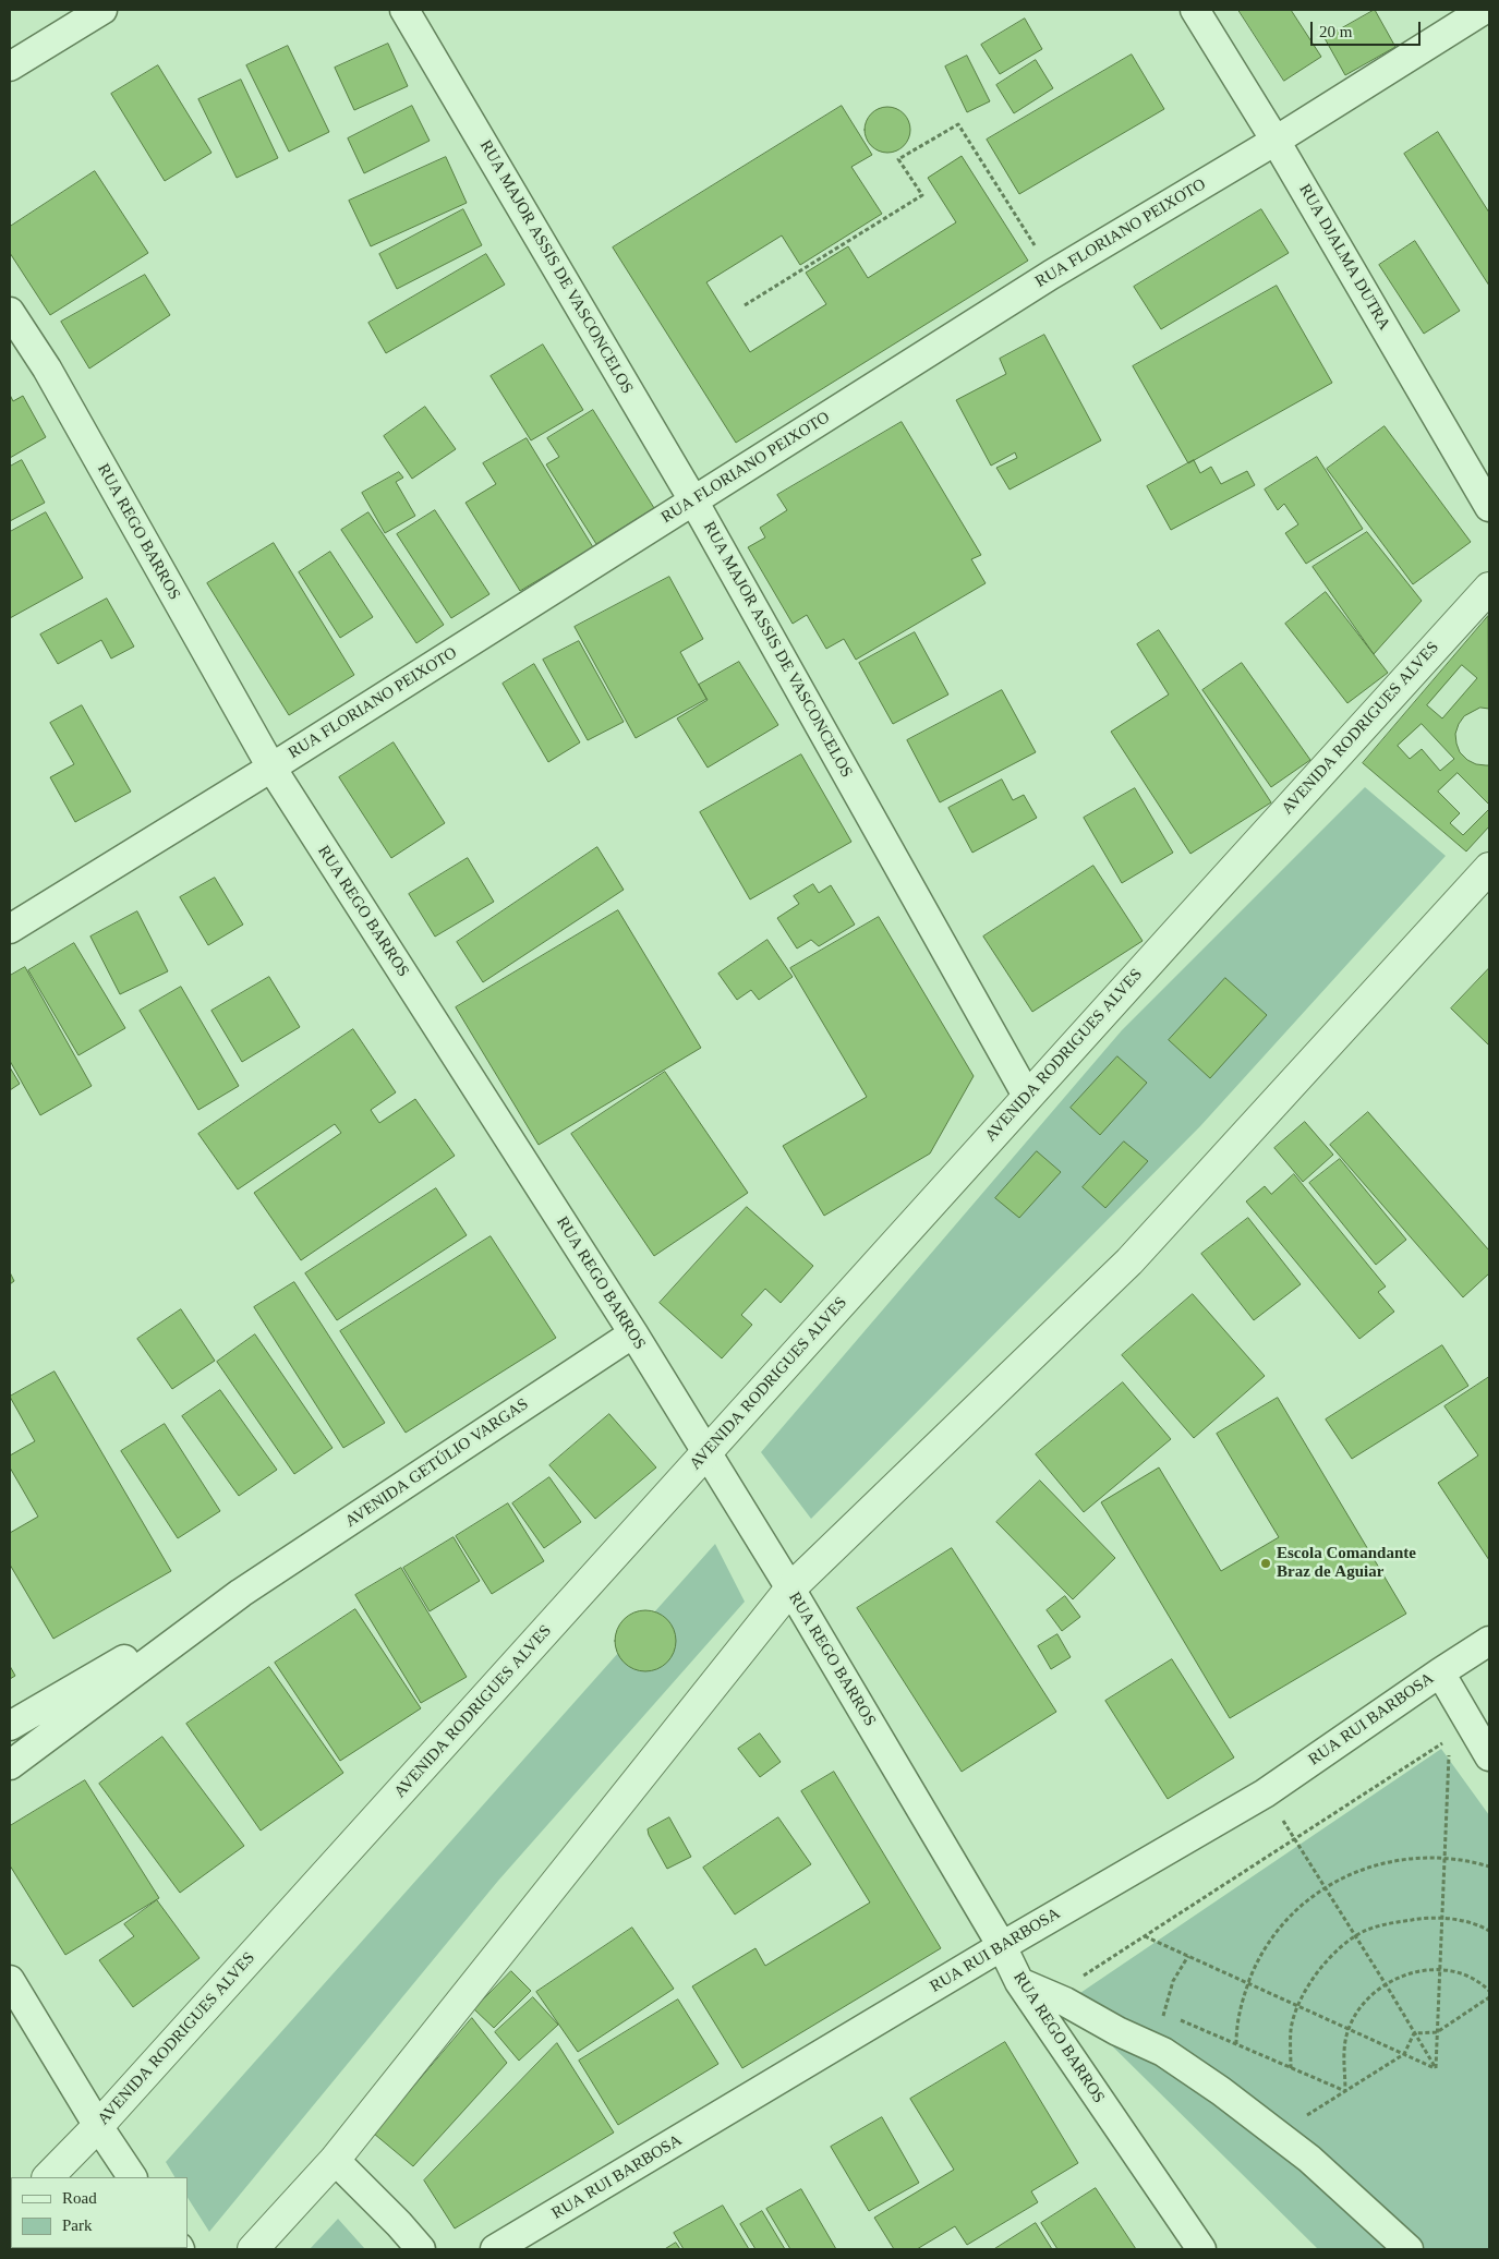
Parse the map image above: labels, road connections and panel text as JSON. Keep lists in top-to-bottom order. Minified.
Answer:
{"streets":{"street":["RUA FLORIANO PEIXOTO","RUA DJALMA DUTRA","RUA MAJOR ASSIS DE VASCONCELOS","RUA REGO BARROS","AVENIDA RODRIGUES ALVES","AVENIDA GETÚLIO VARGAS","RUA RUI BARBOSA"]},"crossings":[["RUA FLORIANO PEIXOTO","RUA DJALMA DUTRA"],["RUA FLORIANO PEIXOTO","RUA MAJOR ASSIS DE VASCONCELOS"],["RUA FLORIANO PEIXOTO","RUA REGO BARROS"],["RUA MAJOR ASSIS DE VASCONCELOS","AVENIDA RODRIGUES ALVES"],["RUA REGO BARROS","AVENIDA RODRIGUES ALVES"],["RUA REGO BARROS","AVENIDA GETÚLIO VARGAS"],["RUA REGO BARROS","RUA RUI BARBOSA"]],"places":["Escola Comandante Braz de Aguiar"],"legend":["Road","Park"],"scale_bar":"20 m"}
